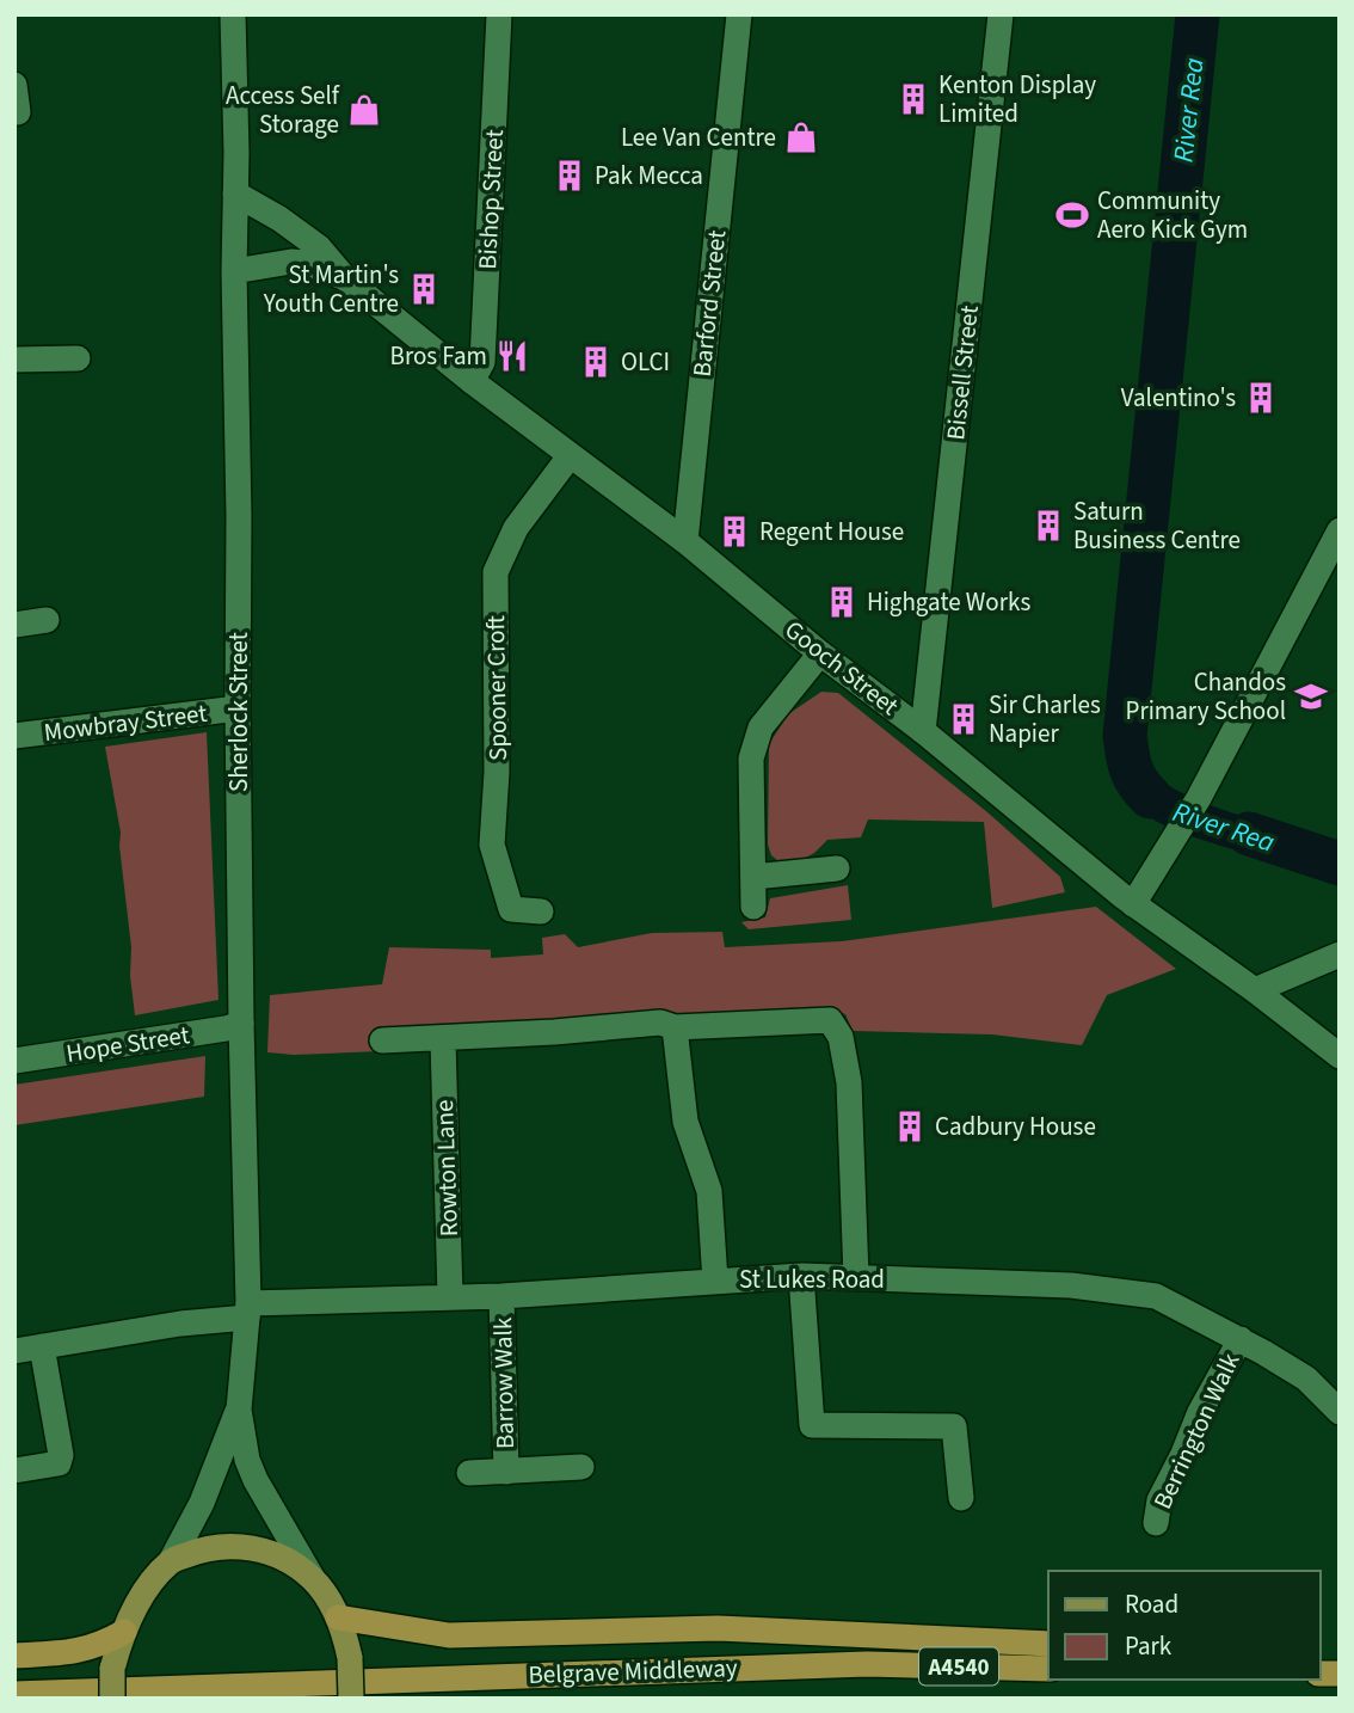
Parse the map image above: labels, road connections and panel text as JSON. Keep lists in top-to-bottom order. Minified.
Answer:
{"streets":{"highway":["A4540","Belgrave Middleway"],"street":["Bishop Street","Barford Street","Bissell Street","Gooch Street","Spooner Croft","Sherlock Street","Mowbray Street","Hope Street","Rowton Lane","St Lukes Road","Barrow Walk","Berrington Walk"]},"crossings":[["Bishop Street","Gooch Street"],["Barford Street","Gooch Street"],["Bissell Street","Gooch Street"],["Gooch Street","Spooner Croft"],["Gooch Street","Sherlock Street"],["Sherlock Street","Mowbray Street"],["Sherlock Street","Hope Street"],["Sherlock Street","St Lukes Road"],["Rowton Lane","St Lukes Road"],["St Lukes Road","Barrow Walk"],["St Lukes Road","Berrington Walk"]],"water":["River Rea"],"places":{"building":["Kenton Display Limited","Pak Mecca","St Martin's Youth Centre","OLCI","Valentino's","Saturn Business Centre","Regent House","Highgate Works","Sir Charles Napier","Cadbury House"],"shop":["Access Self Storage","Lee Van Centre"],"sports":["Community Aero Kick Gym"],"restaurant":["Bros Fam"],"school or university":["Chandos Primary School"]},"legend":["Road","Park"]}
